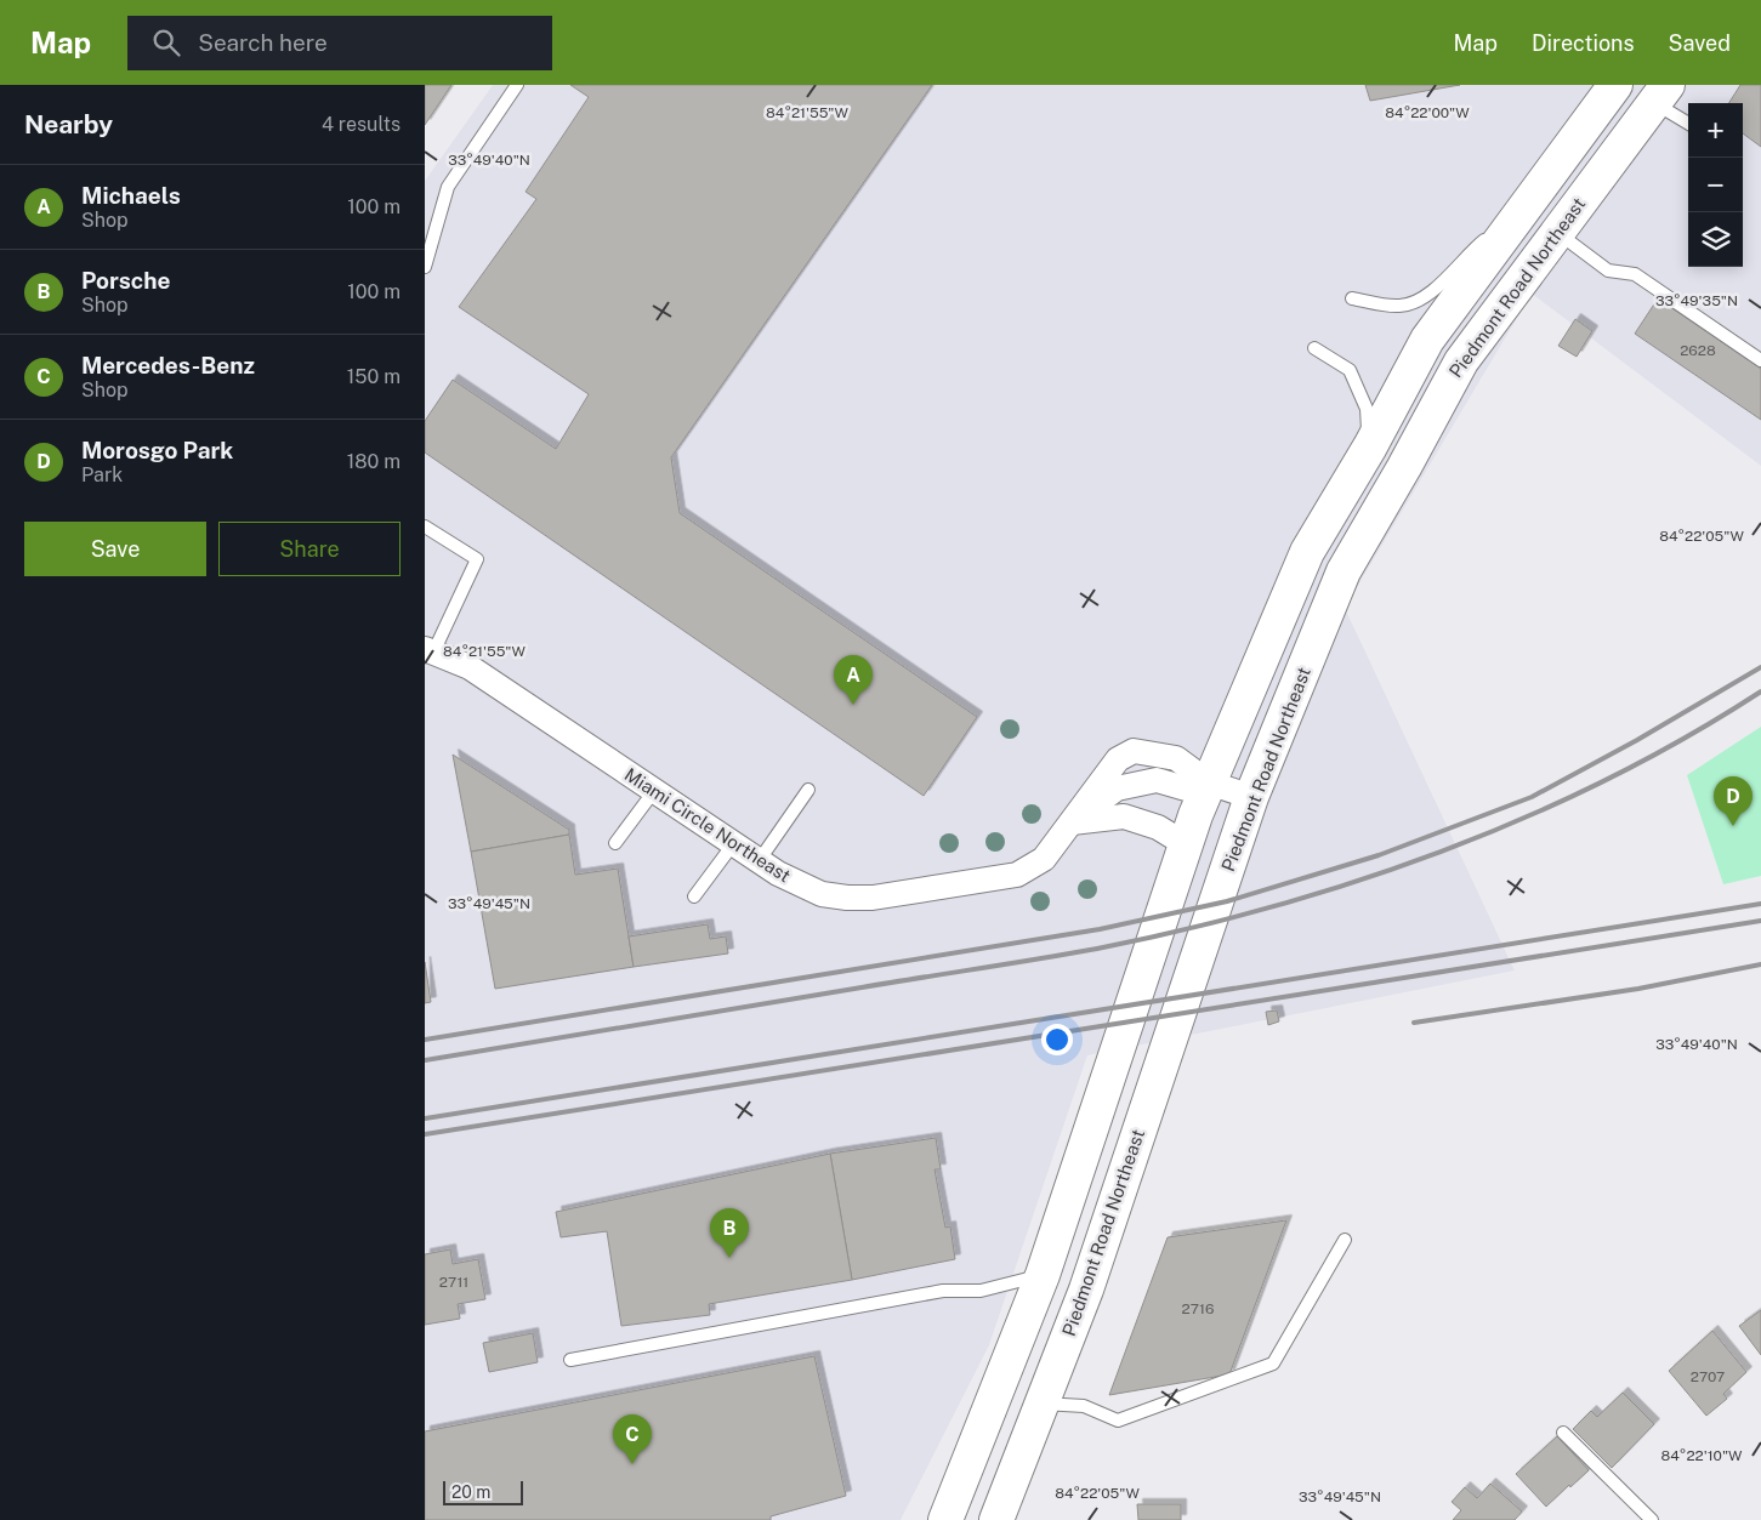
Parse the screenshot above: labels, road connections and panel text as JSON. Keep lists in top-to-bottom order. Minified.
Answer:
{"streets":{"main road":["Piedmont Road Northeast"],"street":["Miami Circle Northeast"]},"crossings":[["Piedmont Road Northeast","Miami Circle Northeast"]],"house_numbers":["2628","2711","2716","2707"],"scale_bar":"20 m","page":{"header":"Map","search":"Search here","nav":["Map","Directions","Saved"],"heading":["Nearby","4 results"],"map_buttons":["+","−"],"list":[{"mark":"A","name":"Michaels","note":"Shop","value":"100 m"},{"mark":"B","name":"Porsche","note":"Shop","value":"100 m"},{"mark":"C","name":"Mercedes-Benz","note":"Shop","value":"150 m"},{"mark":"D","name":"Morosgo Park","note":"Park","value":"180 m"}],"buttons":["Save","Share"],"pins":["A","D","B","C"],"scale":"20 m"},"coordinates":["84°21'55\"W","84°22'00\"W","33°49'40\"N","33°49'35\"N","84°22'05\"W","33°49'45\"N","84°22'10\"W"]}
